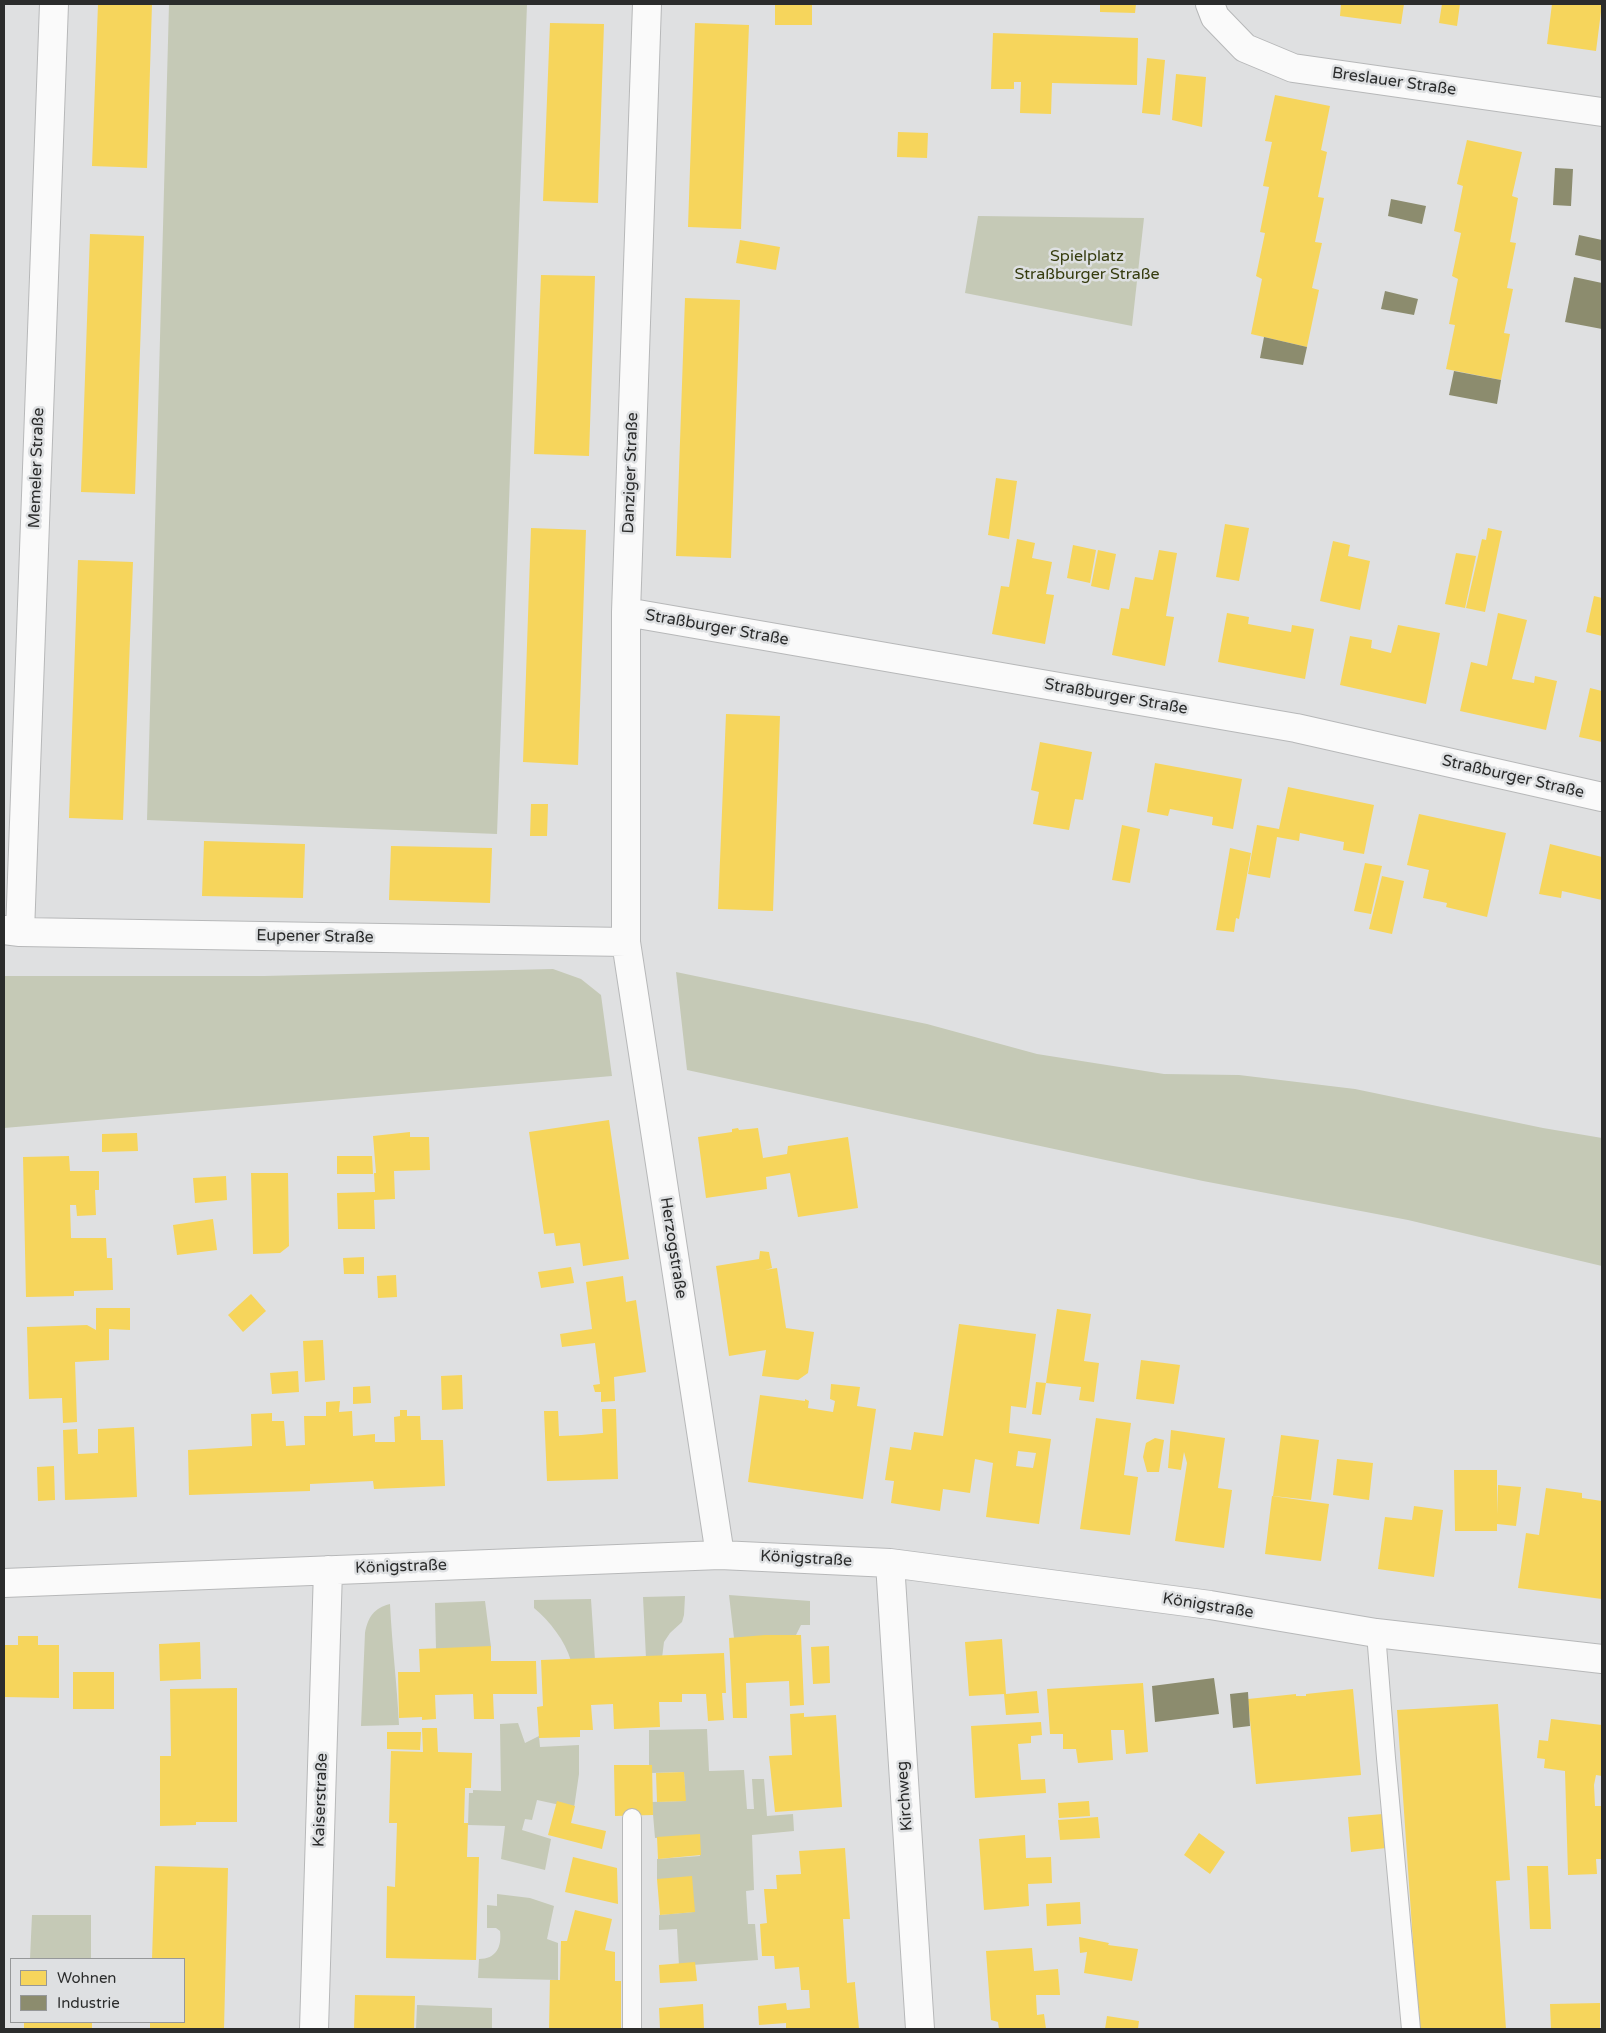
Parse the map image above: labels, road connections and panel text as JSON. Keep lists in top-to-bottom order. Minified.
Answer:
{"streets":{"street":["Breslauer Straße","Memeler Straße","Danziger Straße","Straßburger Straße","Eupener Straße","Herzogstraße","Königstraße","Kirchweg","Kaiserstraße"]},"crossings":[["Memeler Straße","Eupener Straße"],["Danziger Straße","Straßburger Straße"],["Danziger Straße","Eupener Straße"],["Danziger Straße","Herzogstraße"],["Eupener Straße","Herzogstraße"],["Herzogstraße","Königstraße"],["Königstraße","Kirchweg"],["Königstraße","Kaiserstraße"]],"parks":["Spielplatz Straßburger Straße"],"legend":["Wohnen","Industrie"]}
